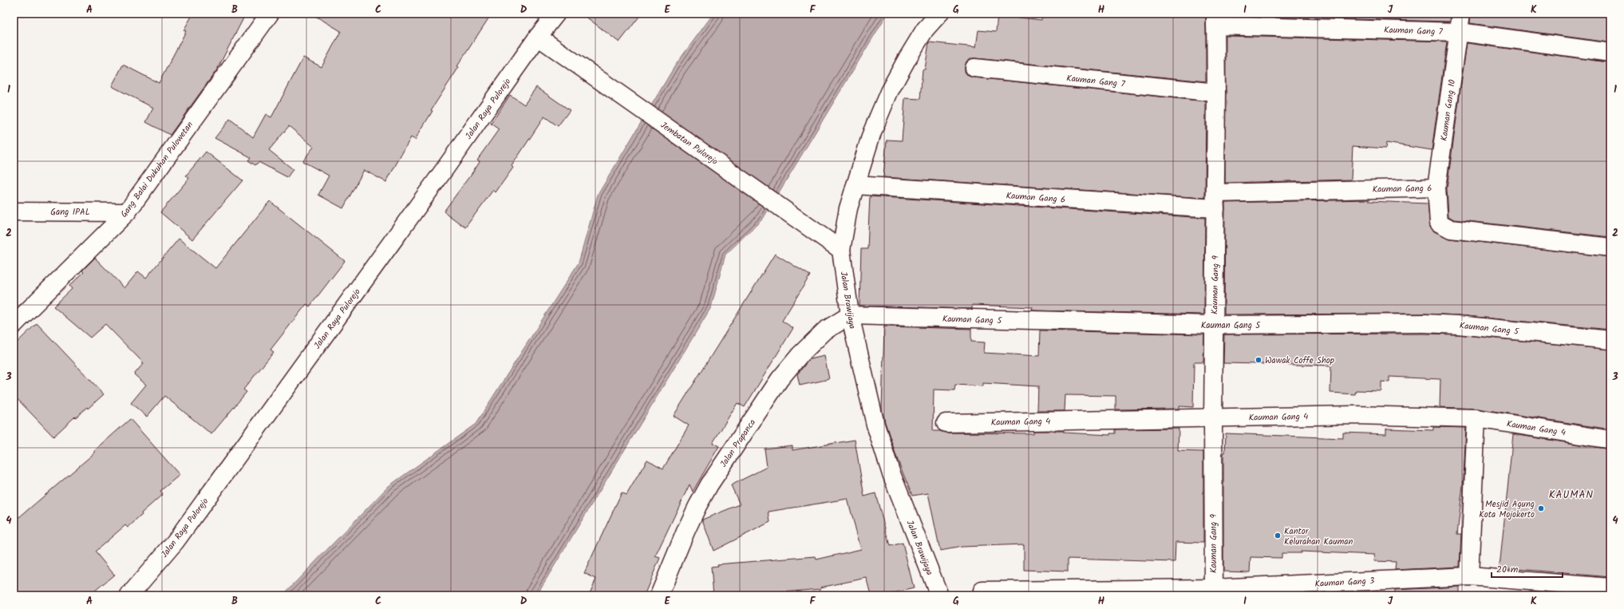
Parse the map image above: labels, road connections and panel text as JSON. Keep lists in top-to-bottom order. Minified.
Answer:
{"streets":{"street":["Kauman Gang 7","Jalan Raya Pulorejo","Kauman Gang 10","Jembatan Pulorejo","Gang Balai Dukuhan Pulowetan","Kauman Gang 6","Gang IPAL","Kauman Gang 9","Jalan Brawijaya","Kauman Gang 5","Kauman Gang 4","Jalan Prapanca","Kauman Gang 3"]},"crossings":[["Kauman Gang 7","Kauman Gang 10"],["Kauman Gang 7","Kauman Gang 9"],["Jalan Raya Pulorejo","Jembatan Pulorejo"],["Kauman Gang 10","Kauman Gang 6"],["Jembatan Pulorejo","Jalan Brawijaya"],["Gang Balai Dukuhan Pulowetan","Gang IPAL"],["Kauman Gang 6","Kauman Gang 9"],["Kauman Gang 6","Jalan Brawijaya"],["Kauman Gang 9","Kauman Gang 5"],["Kauman Gang 9","Kauman Gang 4"],["Kauman Gang 9","Kauman Gang 3"],["Jalan Brawijaya","Kauman Gang 5"],["Jalan Brawijaya","Jalan Prapanca"],["Kauman Gang 5","Jalan Prapanca"]],"districts":["KAUMAN"],"places":["Wawak Coffe Shop","Mesjid Agung Kota Mojokerto","Kantor Kelurahan Kauman"],"scale_bar":"20 m","grid":{"columns":["A","B","C","D","E","F","G","H","I","J","K"],"rows":["1","2","3","4"]}}
